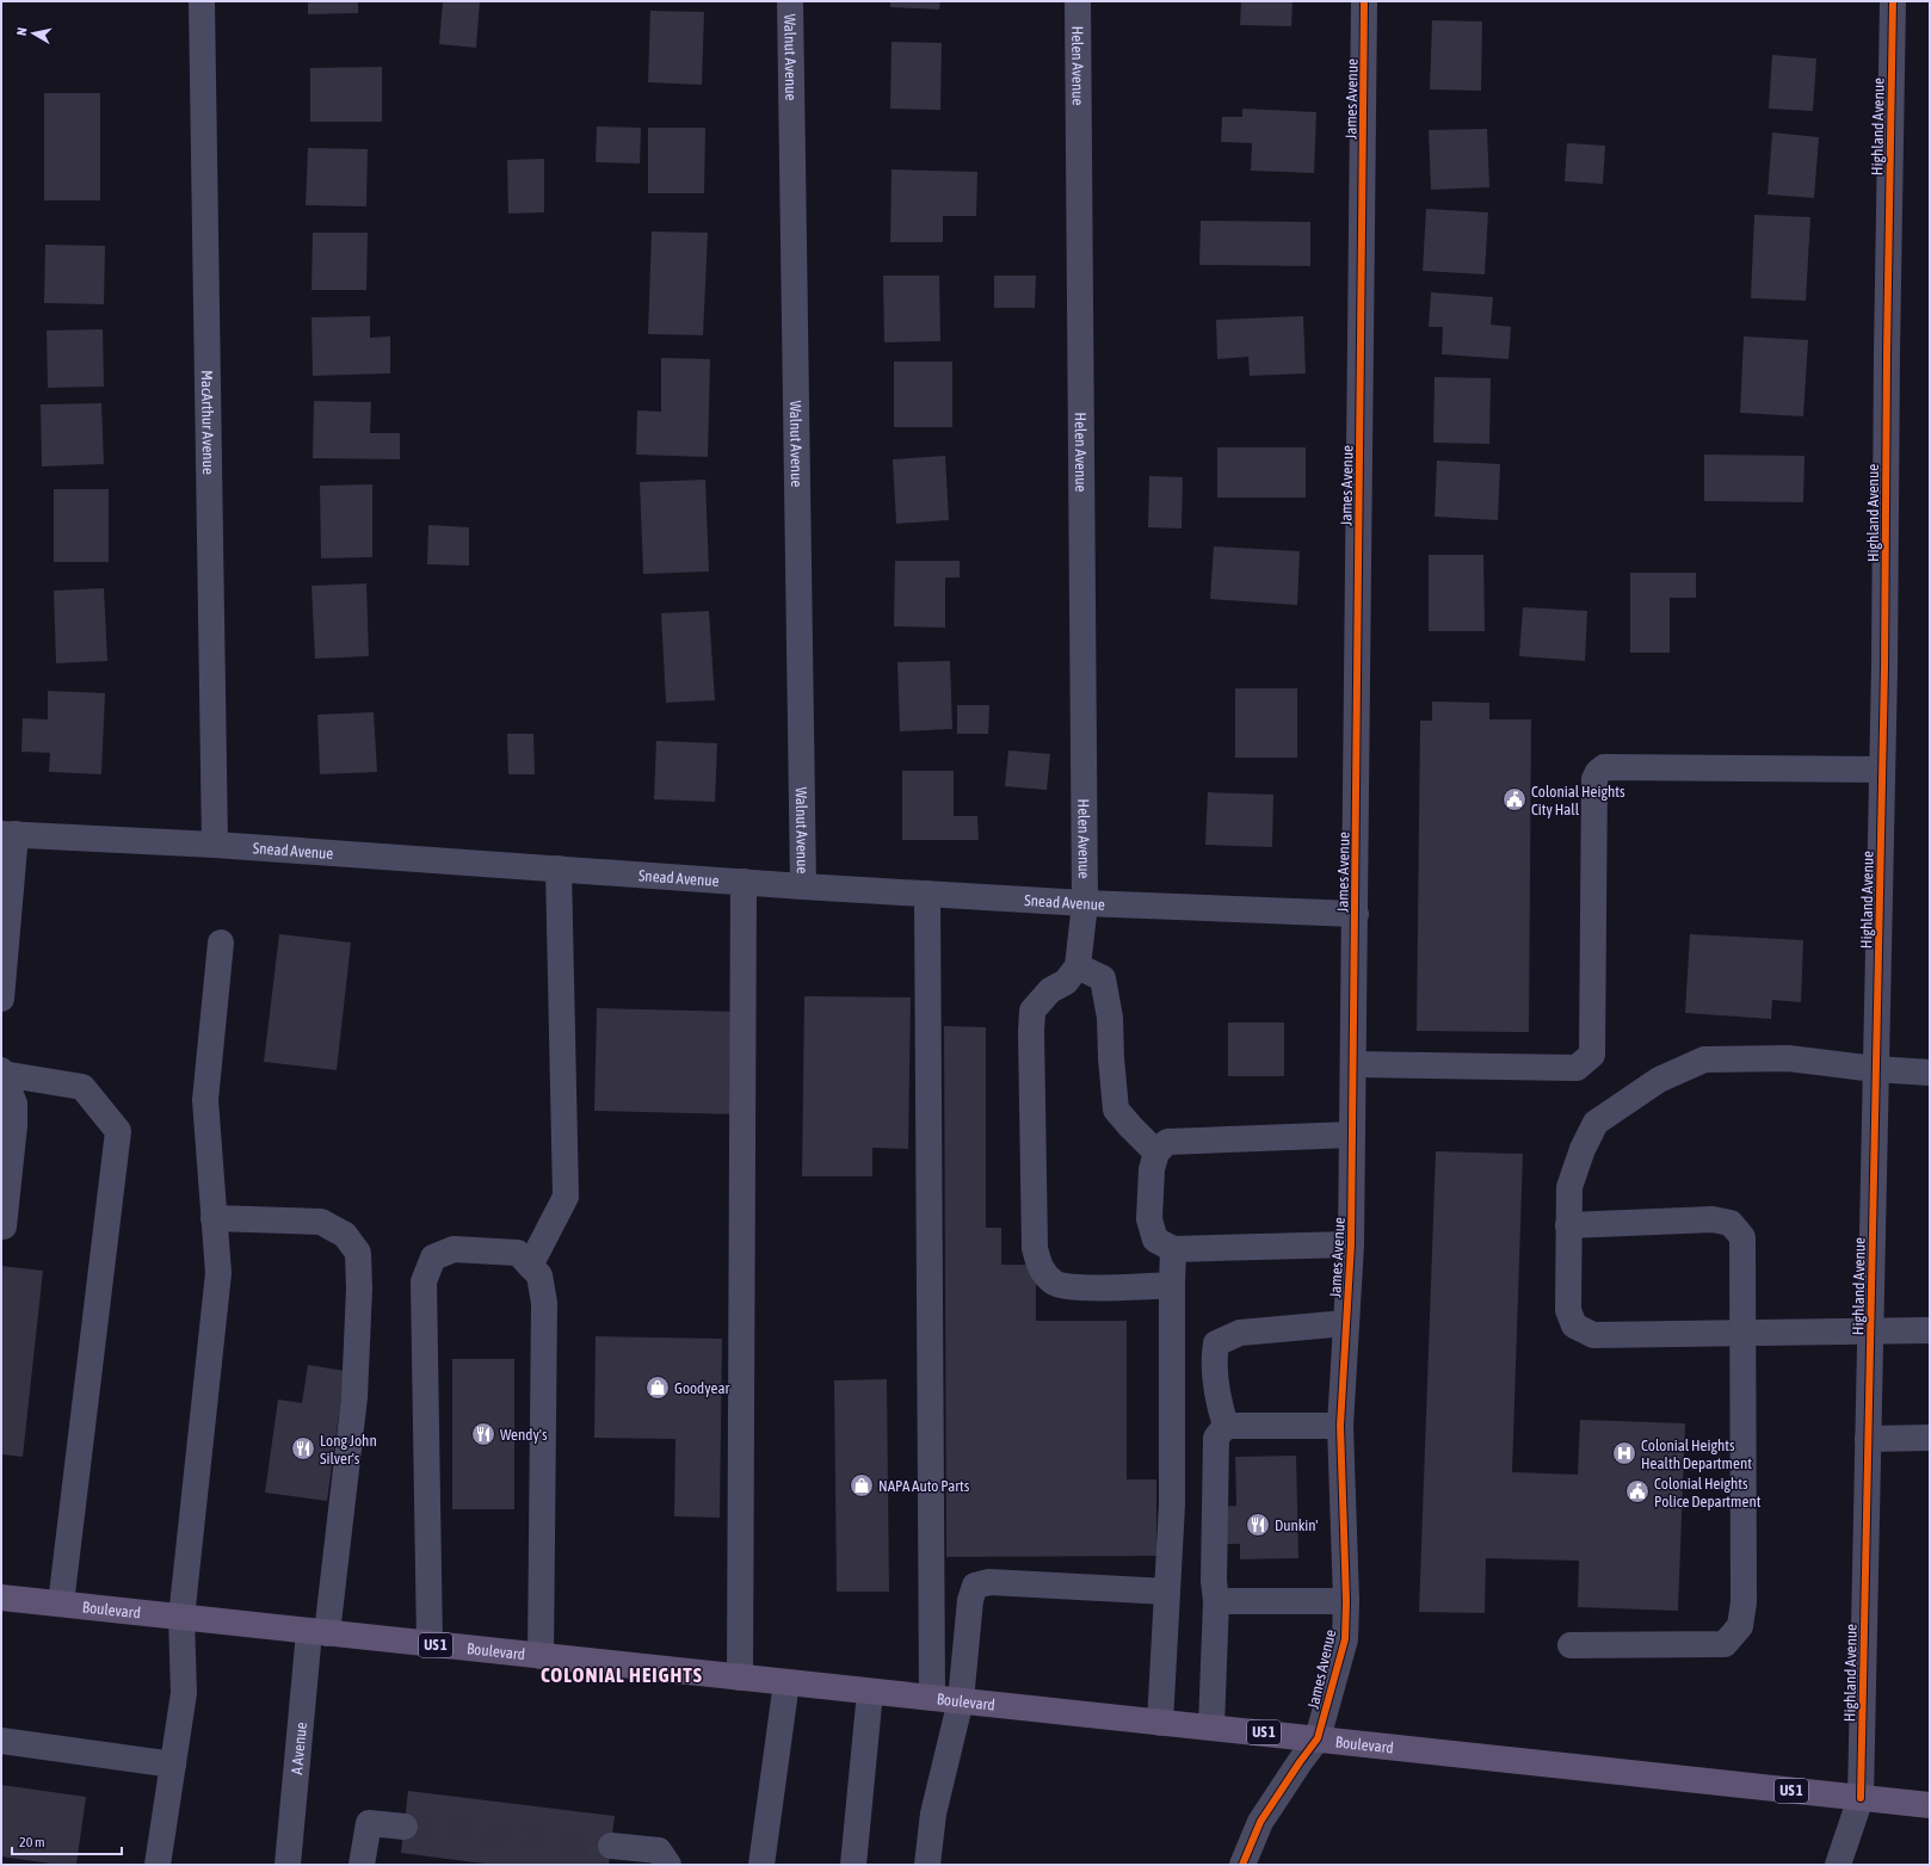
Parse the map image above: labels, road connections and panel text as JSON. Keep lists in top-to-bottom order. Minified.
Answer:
{"streets":{"main road":["Boulevard","US 1"],"street":["Walnut Avenue","Helen Avenue","James Avenue","Highland Avenue","MacArthur Avenue","Snead Avenue","A Avenue"]},"crossings":[["Walnut Avenue","Snead Avenue"],["Helen Avenue","Snead Avenue"],["James Avenue","Snead Avenue"],["James Avenue","Boulevard"],["Highland Avenue","Boulevard"],["MacArthur Avenue","Snead Avenue"],["Boulevard","A Avenue"]],"districts":["COLONIAL HEIGHTS"],"places":{"public building":["Colonial Heights City Hall","Colonial Heights Police Department"],"shop":["Goodyear","NAPA Auto Parts"],"restaurant":["Wendy's","Long John Silver's","Dunkin'"],"hospital":["Colonial Heights Health Department"]},"scale_bar":"20 m","north":"left"}
